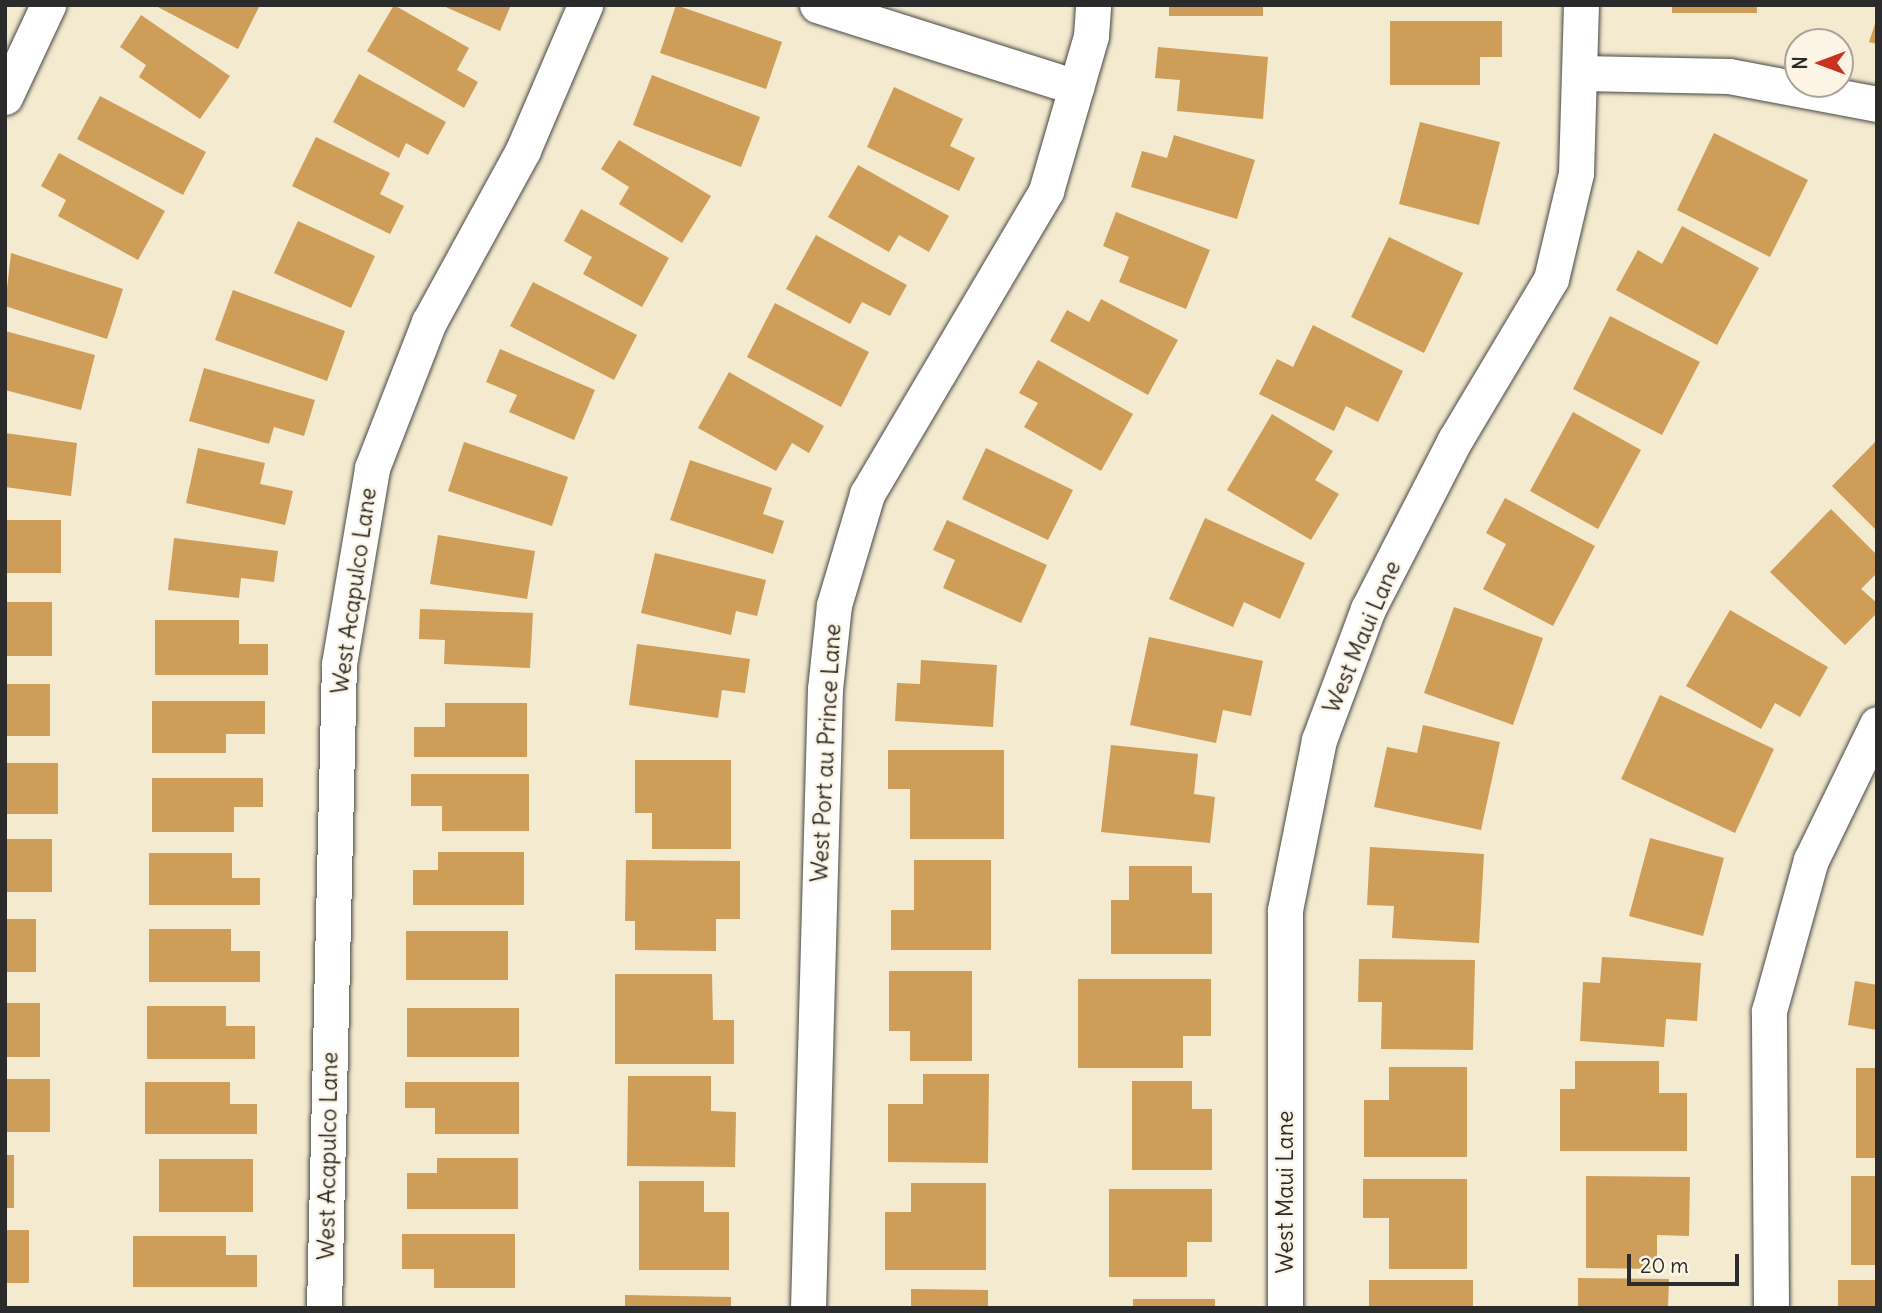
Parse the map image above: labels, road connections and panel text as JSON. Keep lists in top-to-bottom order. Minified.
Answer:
{"streets":{"street":["West Acapulco Lane","West Maui Lane","West Port au Prince Lane"]},"scale_bar":"20 m","north":"left"}
